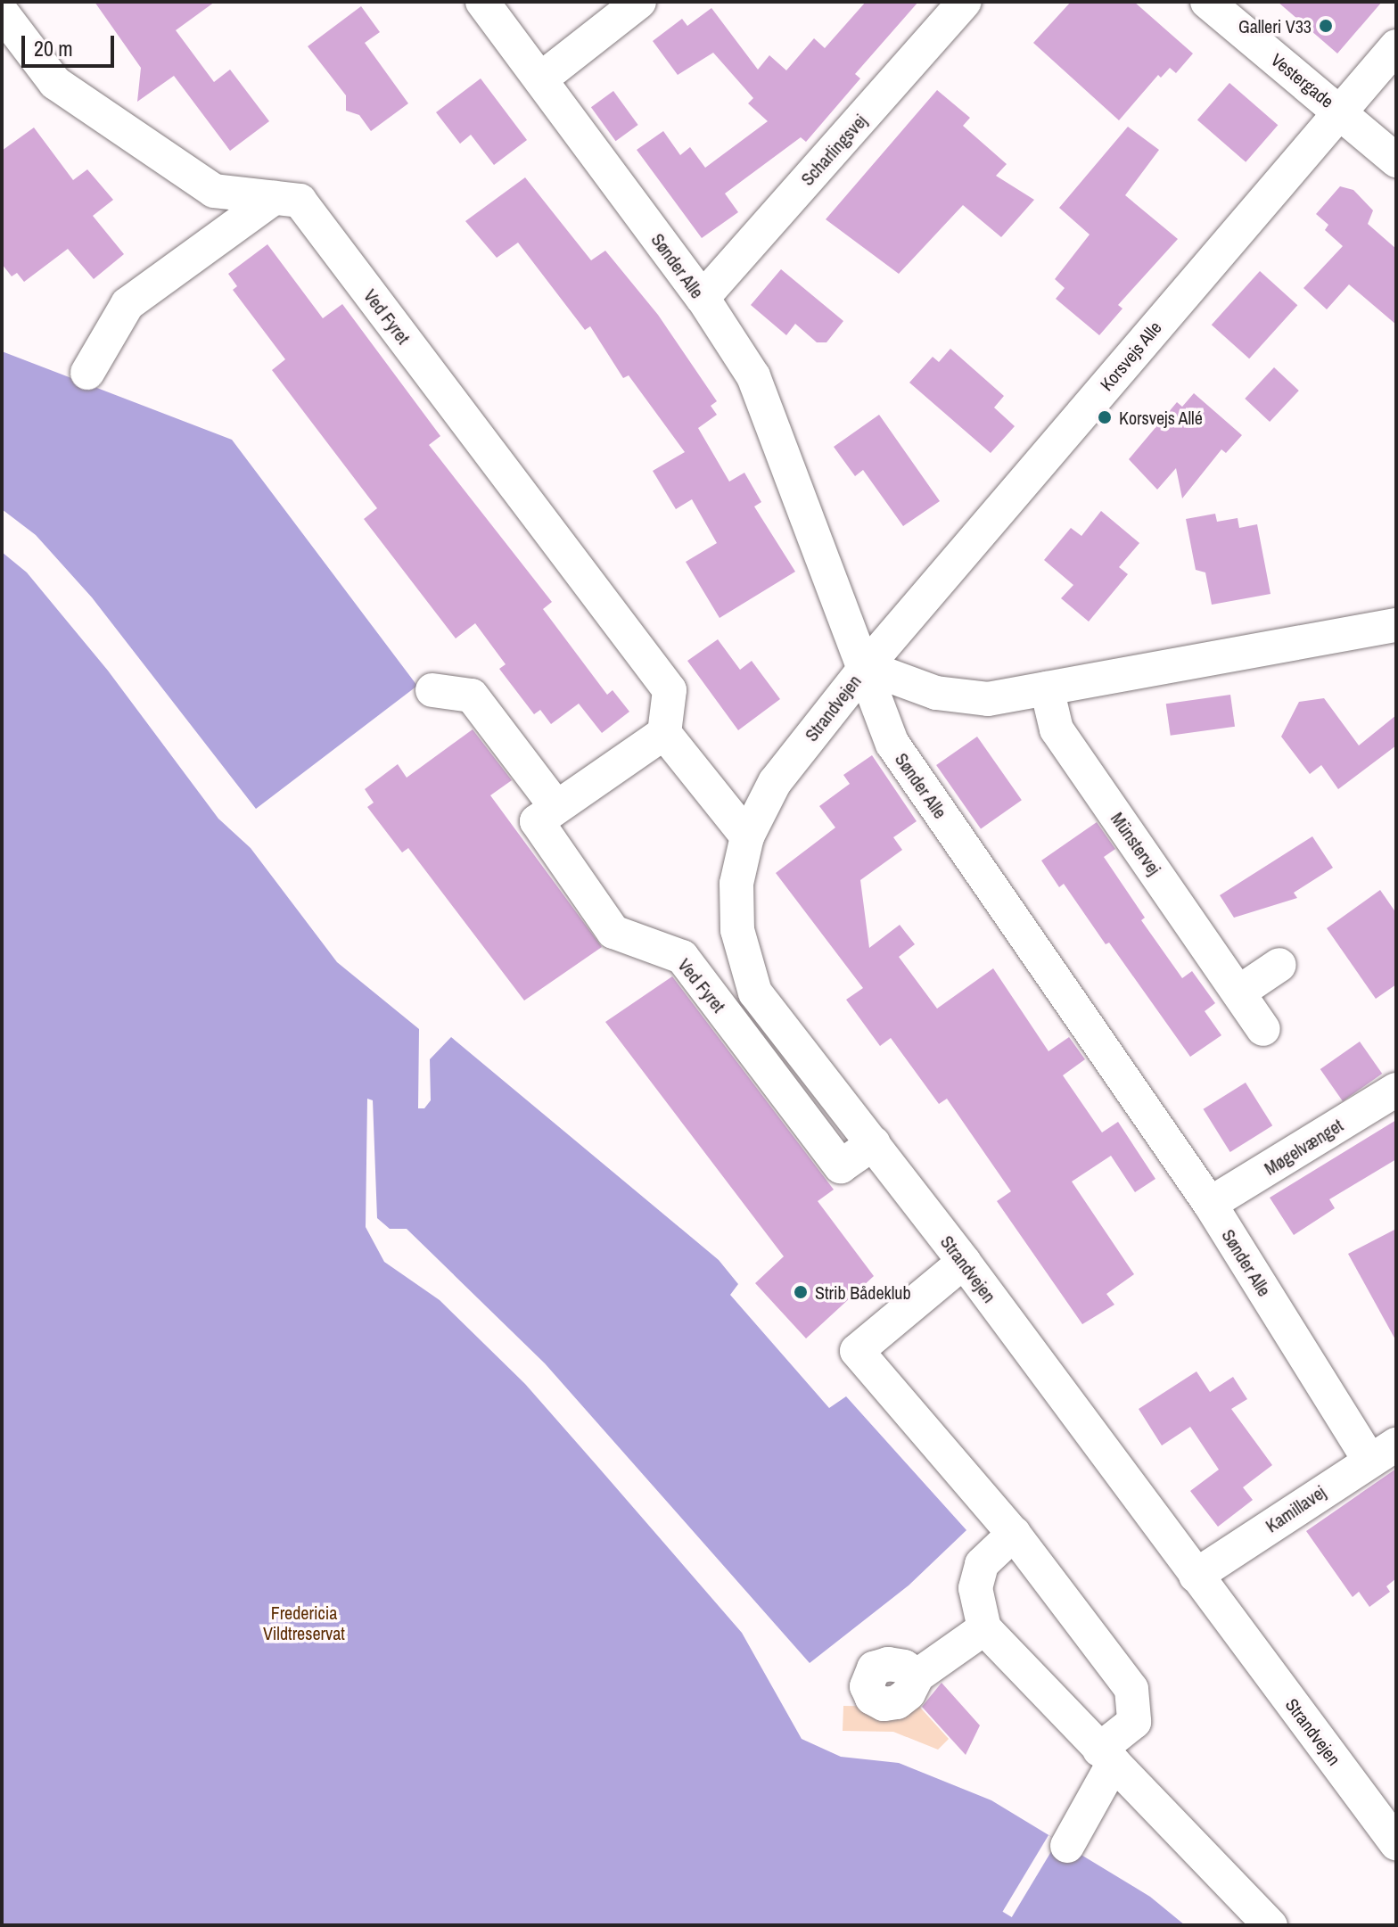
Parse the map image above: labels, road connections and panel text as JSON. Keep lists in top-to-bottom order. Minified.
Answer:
{"streets":{"street":["Vestergade","Scharlingsvej","Sønder Alle","Ved Fyret","Korsvejs Alle","Strandvejen","Münstervej","Møgelvænget","Kamillavej"]},"crossings":[["Vestergade","Korsvejs Alle"],["Scharlingsvej","Sønder Alle"],["Sønder Alle","Korsvejs Alle"],["Sønder Alle","Strandvejen"],["Sønder Alle","Møgelvænget"],["Sønder Alle","Kamillavej"],["Ved Fyret","Strandvejen"],["Korsvejs Alle","Strandvejen"],["Strandvejen","Kamillavej"]],"parks":["Fredericia Vildtreservat"],"places":["Galleri V33","Korsvejs Allé","Strib Bådeklub"],"scale_bar":"20 m"}
